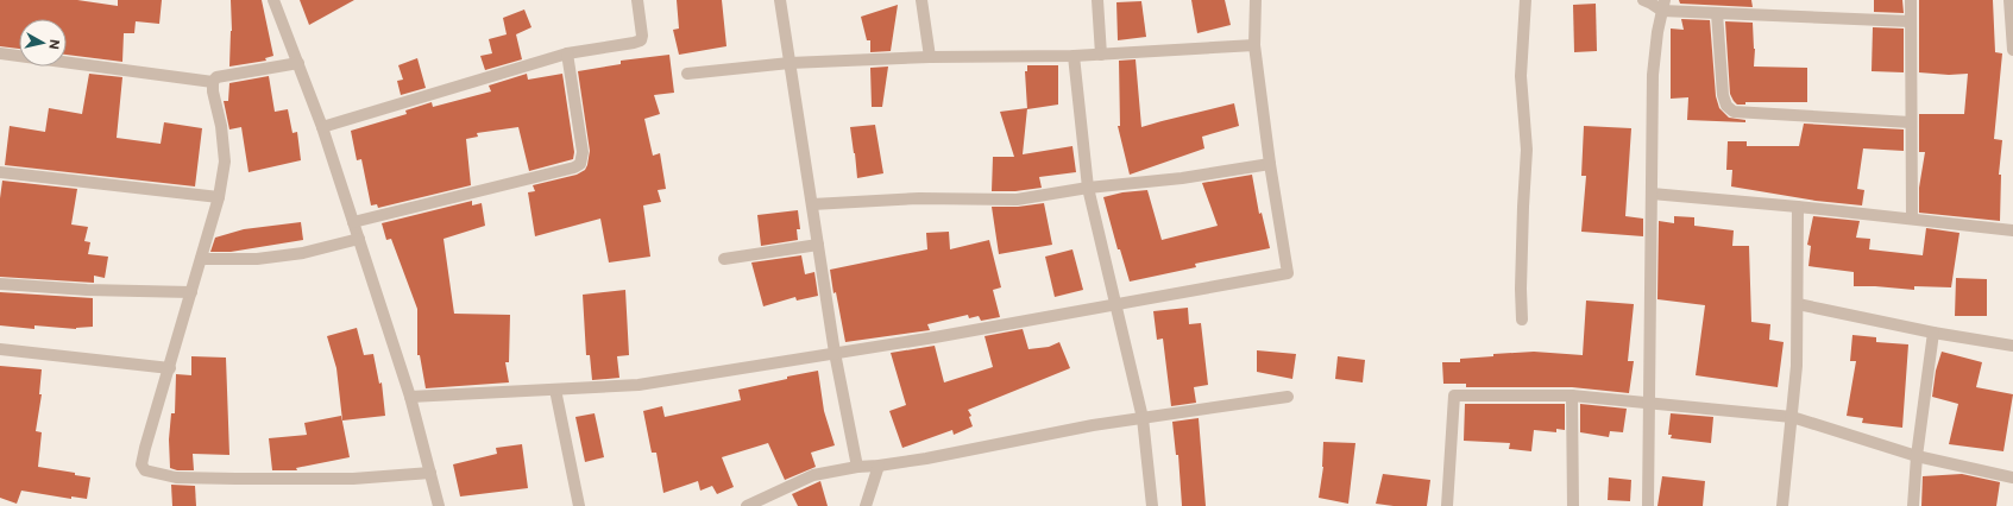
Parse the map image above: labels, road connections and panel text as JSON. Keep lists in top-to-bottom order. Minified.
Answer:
{"north":"right"}
